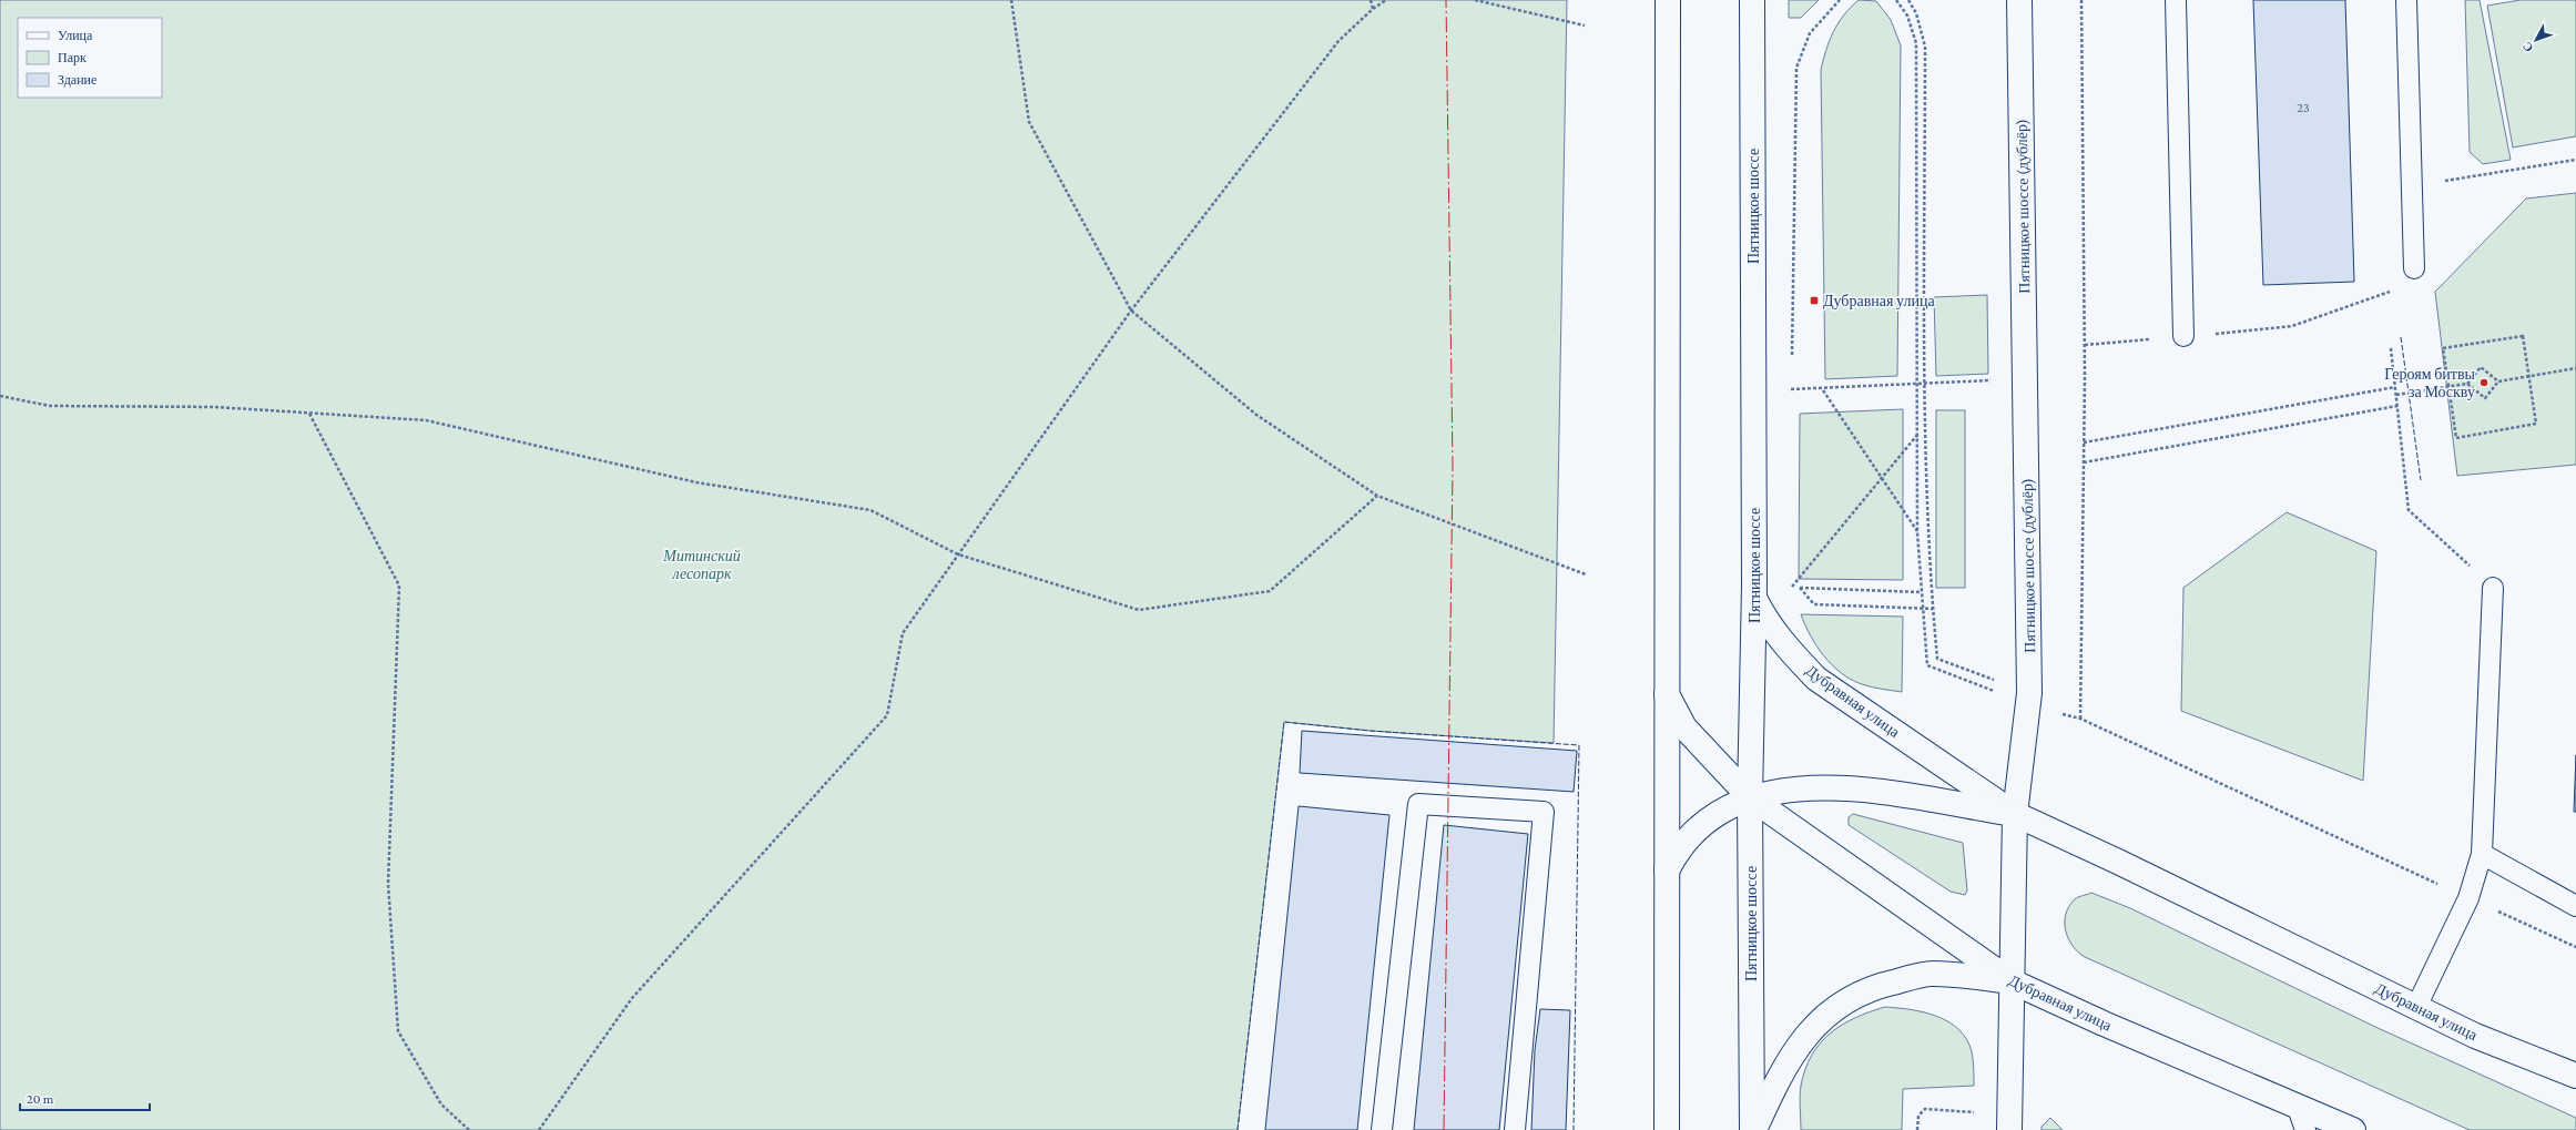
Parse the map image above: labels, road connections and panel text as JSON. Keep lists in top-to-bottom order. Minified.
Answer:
{"streets":{"main road":["Пятницкое шоссе","Пятницкое шоссе (дублёр)","Дубравная улица"]},"crossings":[["Пятницкое шоссе","Дубравная улица"],["Пятницкое шоссе (дублёр)","Дубравная улица"]],"parks":["Митинский лесопарк"],"places":{"transit":["Дубравная улица"],"other":["Героям битвы за Москву"]},"house_numbers":["23"],"legend":["Улица","Парк","Здание"],"scale_bar":"20 m","north":"bottom left"}
